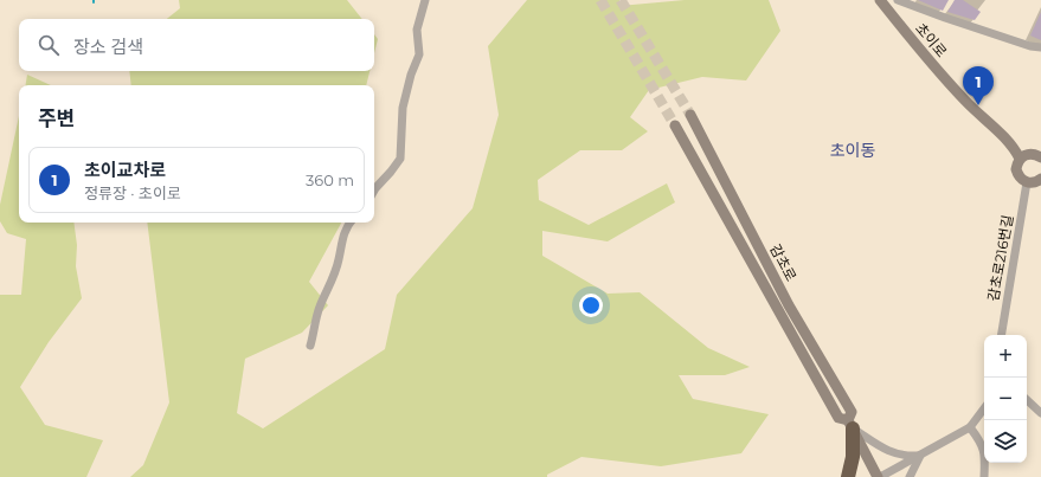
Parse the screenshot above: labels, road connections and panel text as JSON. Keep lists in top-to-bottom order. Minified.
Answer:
{"streets":{"main road":["초이로","감초로"],"street":["감초로216번길"]},"districts":["초이동"],"page":{"search":"장소 검색","pins":"1","heading":"주변","list":[{"mark":"1","name":"초이교차로","note":"정류장 · 초이로","value":"360 m"}],"map_buttons":["+","−"]}}
